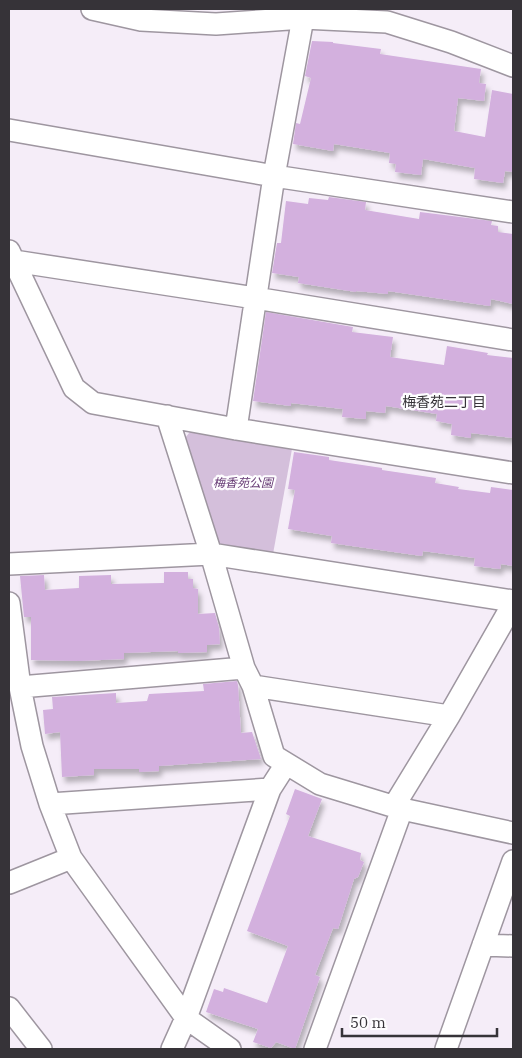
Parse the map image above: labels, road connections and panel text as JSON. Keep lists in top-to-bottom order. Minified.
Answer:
{"districts":["梅香苑二丁目"],"parks":["梅香苑公園"],"scale_bar":"50 m"}
